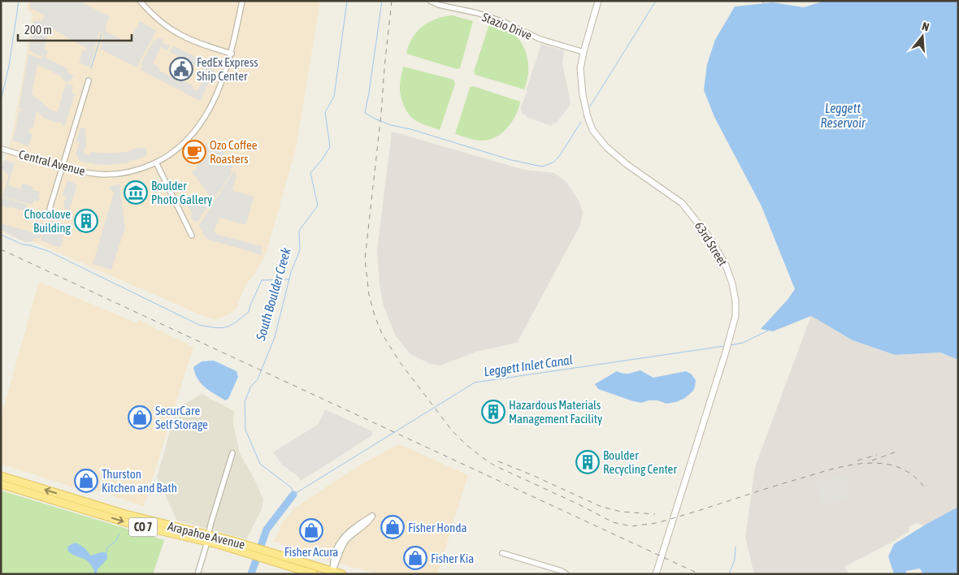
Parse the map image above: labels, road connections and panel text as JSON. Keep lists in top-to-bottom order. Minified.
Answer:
{"streets":{"main road":["CO 7","Arapahoe Avenue"],"street":["Stazio Drive","Central Avenue","63rd Street"]},"crossings":[["Stazio Drive","63rd Street"]],"water":["Leggett Reservoir","South Boulder Creek","Leggett Inlet Canal"],"places":{"public building":["FedEx Express Ship Center"],"cafe":["Ozo Coffee Roasters"],"museum":["Boulder Photo Gallery"],"building":["Chocolove Building","Hazardous Materials Management Facility","Boulder Recycling Center"],"shop":["SecurCare Self Storage","Thurston Kitchen and Bath","Fisher Honda","Fisher Acura","Fisher Kia"]},"scale_bar":"200 m","north":"top"}
